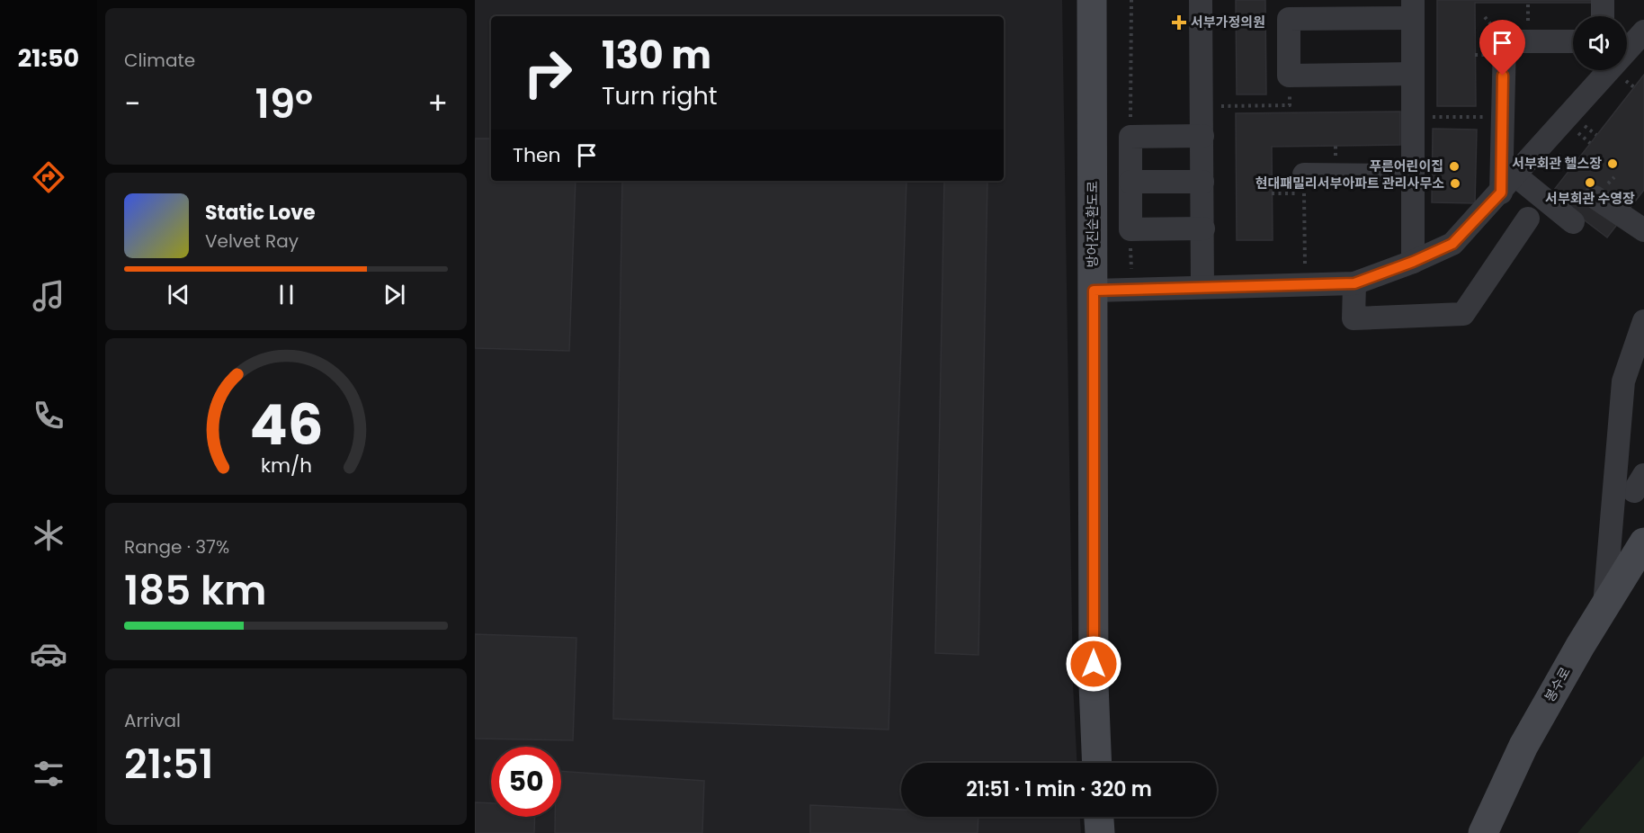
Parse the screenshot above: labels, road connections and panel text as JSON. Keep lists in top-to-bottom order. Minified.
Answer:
{"streets":{"main road":["방어진순환도로","봉수로"]},"places":{"health":["서부가정의원"],"other":["서부회관 헬스장","푸른어린이집","서부회관 수영장","현대패밀리서부아파트 관리사무소"]},"page":{"tabs":"21:50","tile":["Climate",["Range · 37%","185 km"],["Arrival","21:51"]],"turn":["130 m","Turn right"],"heat":["−","19°","+"],"then":"Then","song":["Static Love","Velvet Ray"],"limit":"50","trip":"21:51 · 1 min · 320 m","gauge":["46","km/h"]}}
